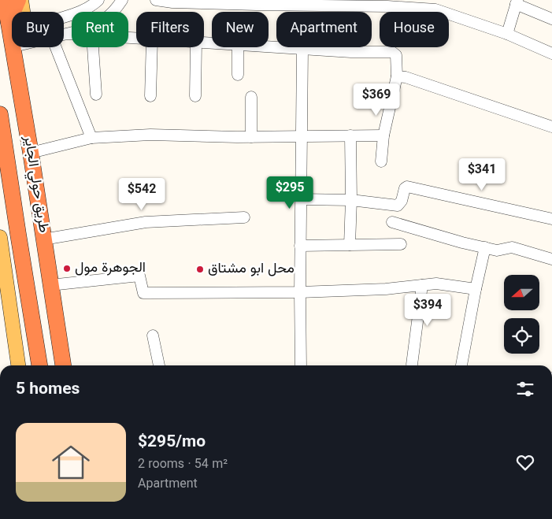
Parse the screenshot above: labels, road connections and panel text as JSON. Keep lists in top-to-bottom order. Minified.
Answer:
{"streets":{"highway":["طريق حولي الجاير"]},"places":["الجوهرة مول","محل ابو مشتاق"],"north":"left","page":{"chip":["Buy","Rent","Filters","New","Apartment","House"],"price":["$369","$341","$295","$542","$394"],"heading":"5 homes","list":[{"name":"$295/mo","note":"2 rooms · 54 m² · Apartment"}]}}
